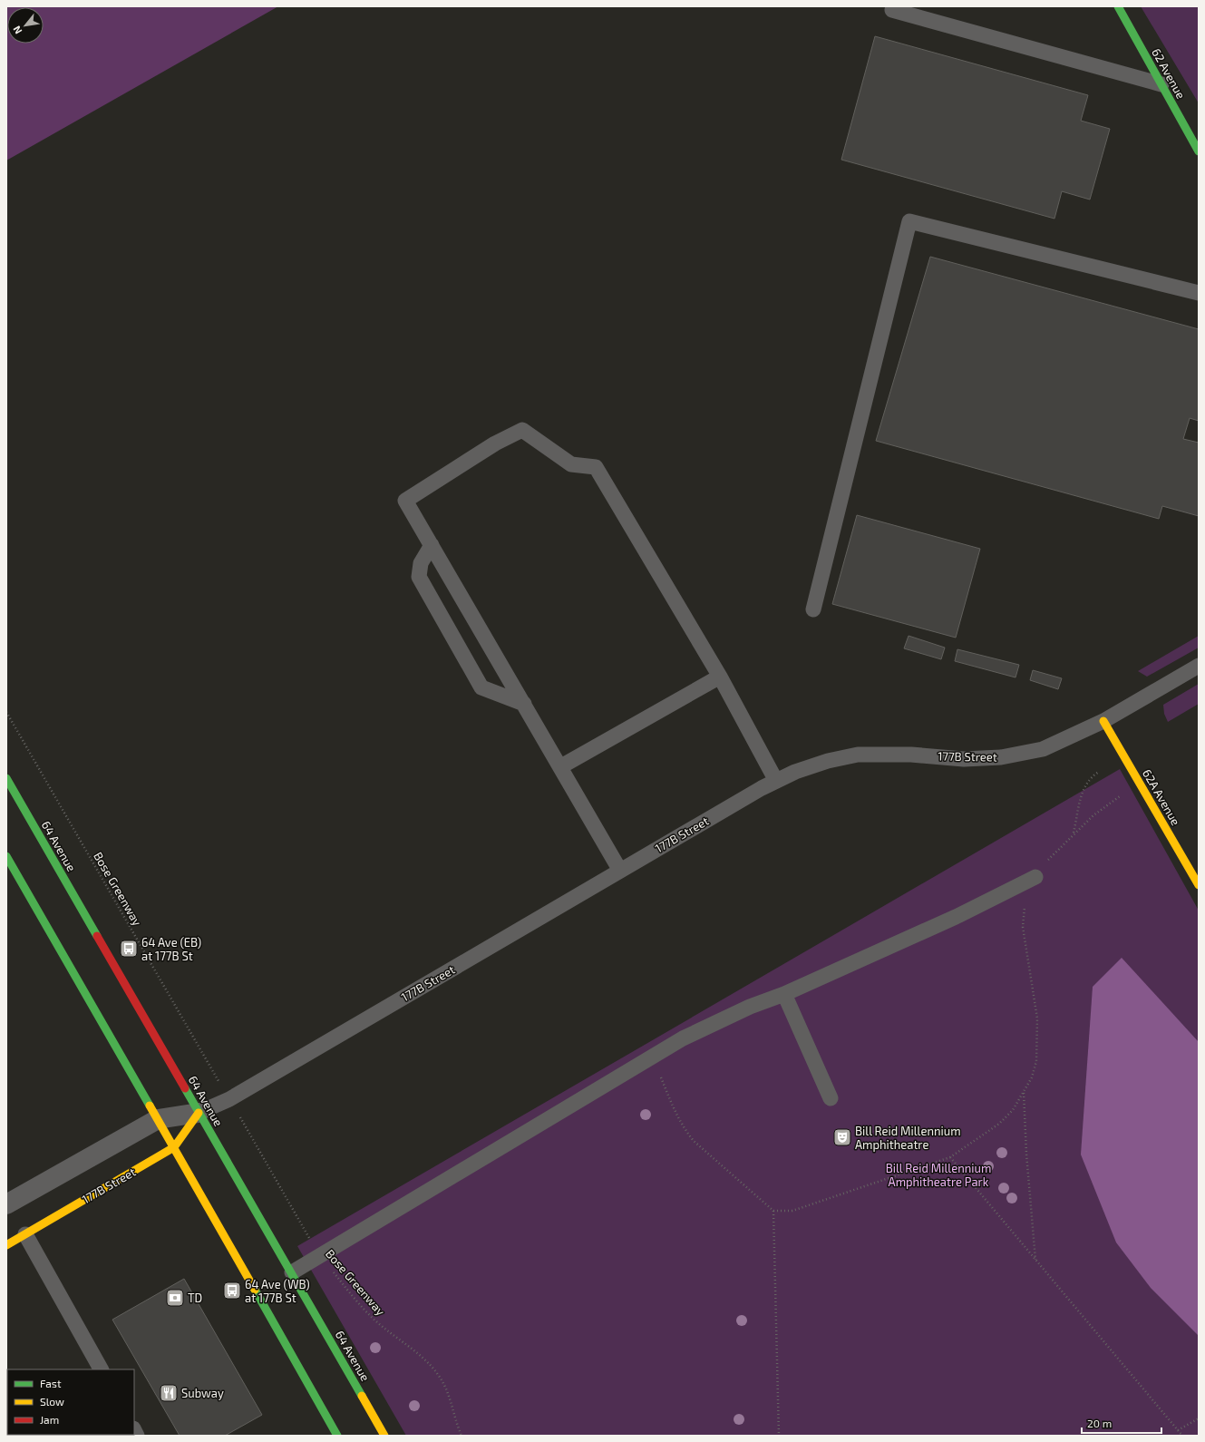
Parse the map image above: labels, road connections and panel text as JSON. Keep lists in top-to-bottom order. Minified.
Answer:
{"streets":{"main road":["62 Avenue","177B Street","62A Avenue","64 Avenue"],"path":["Bose Greenway"]},"crossings":[["177B Street","62A Avenue"],["177B Street","64 Avenue"]],"parks":["Bill Reid Millennium Amphitheatre Park"],"places":{"bus stop":["64 Ave (EB) at 177B St","64 Ave (WB) at 177B St"],"theatre":["Bill Reid Millennium Amphitheatre"],"bank":["TD"],"restaurant":["Subway"]},"legend":["Fast","Slow","Jam"],"scale_bar":"20 m","north":"bottom left"}
